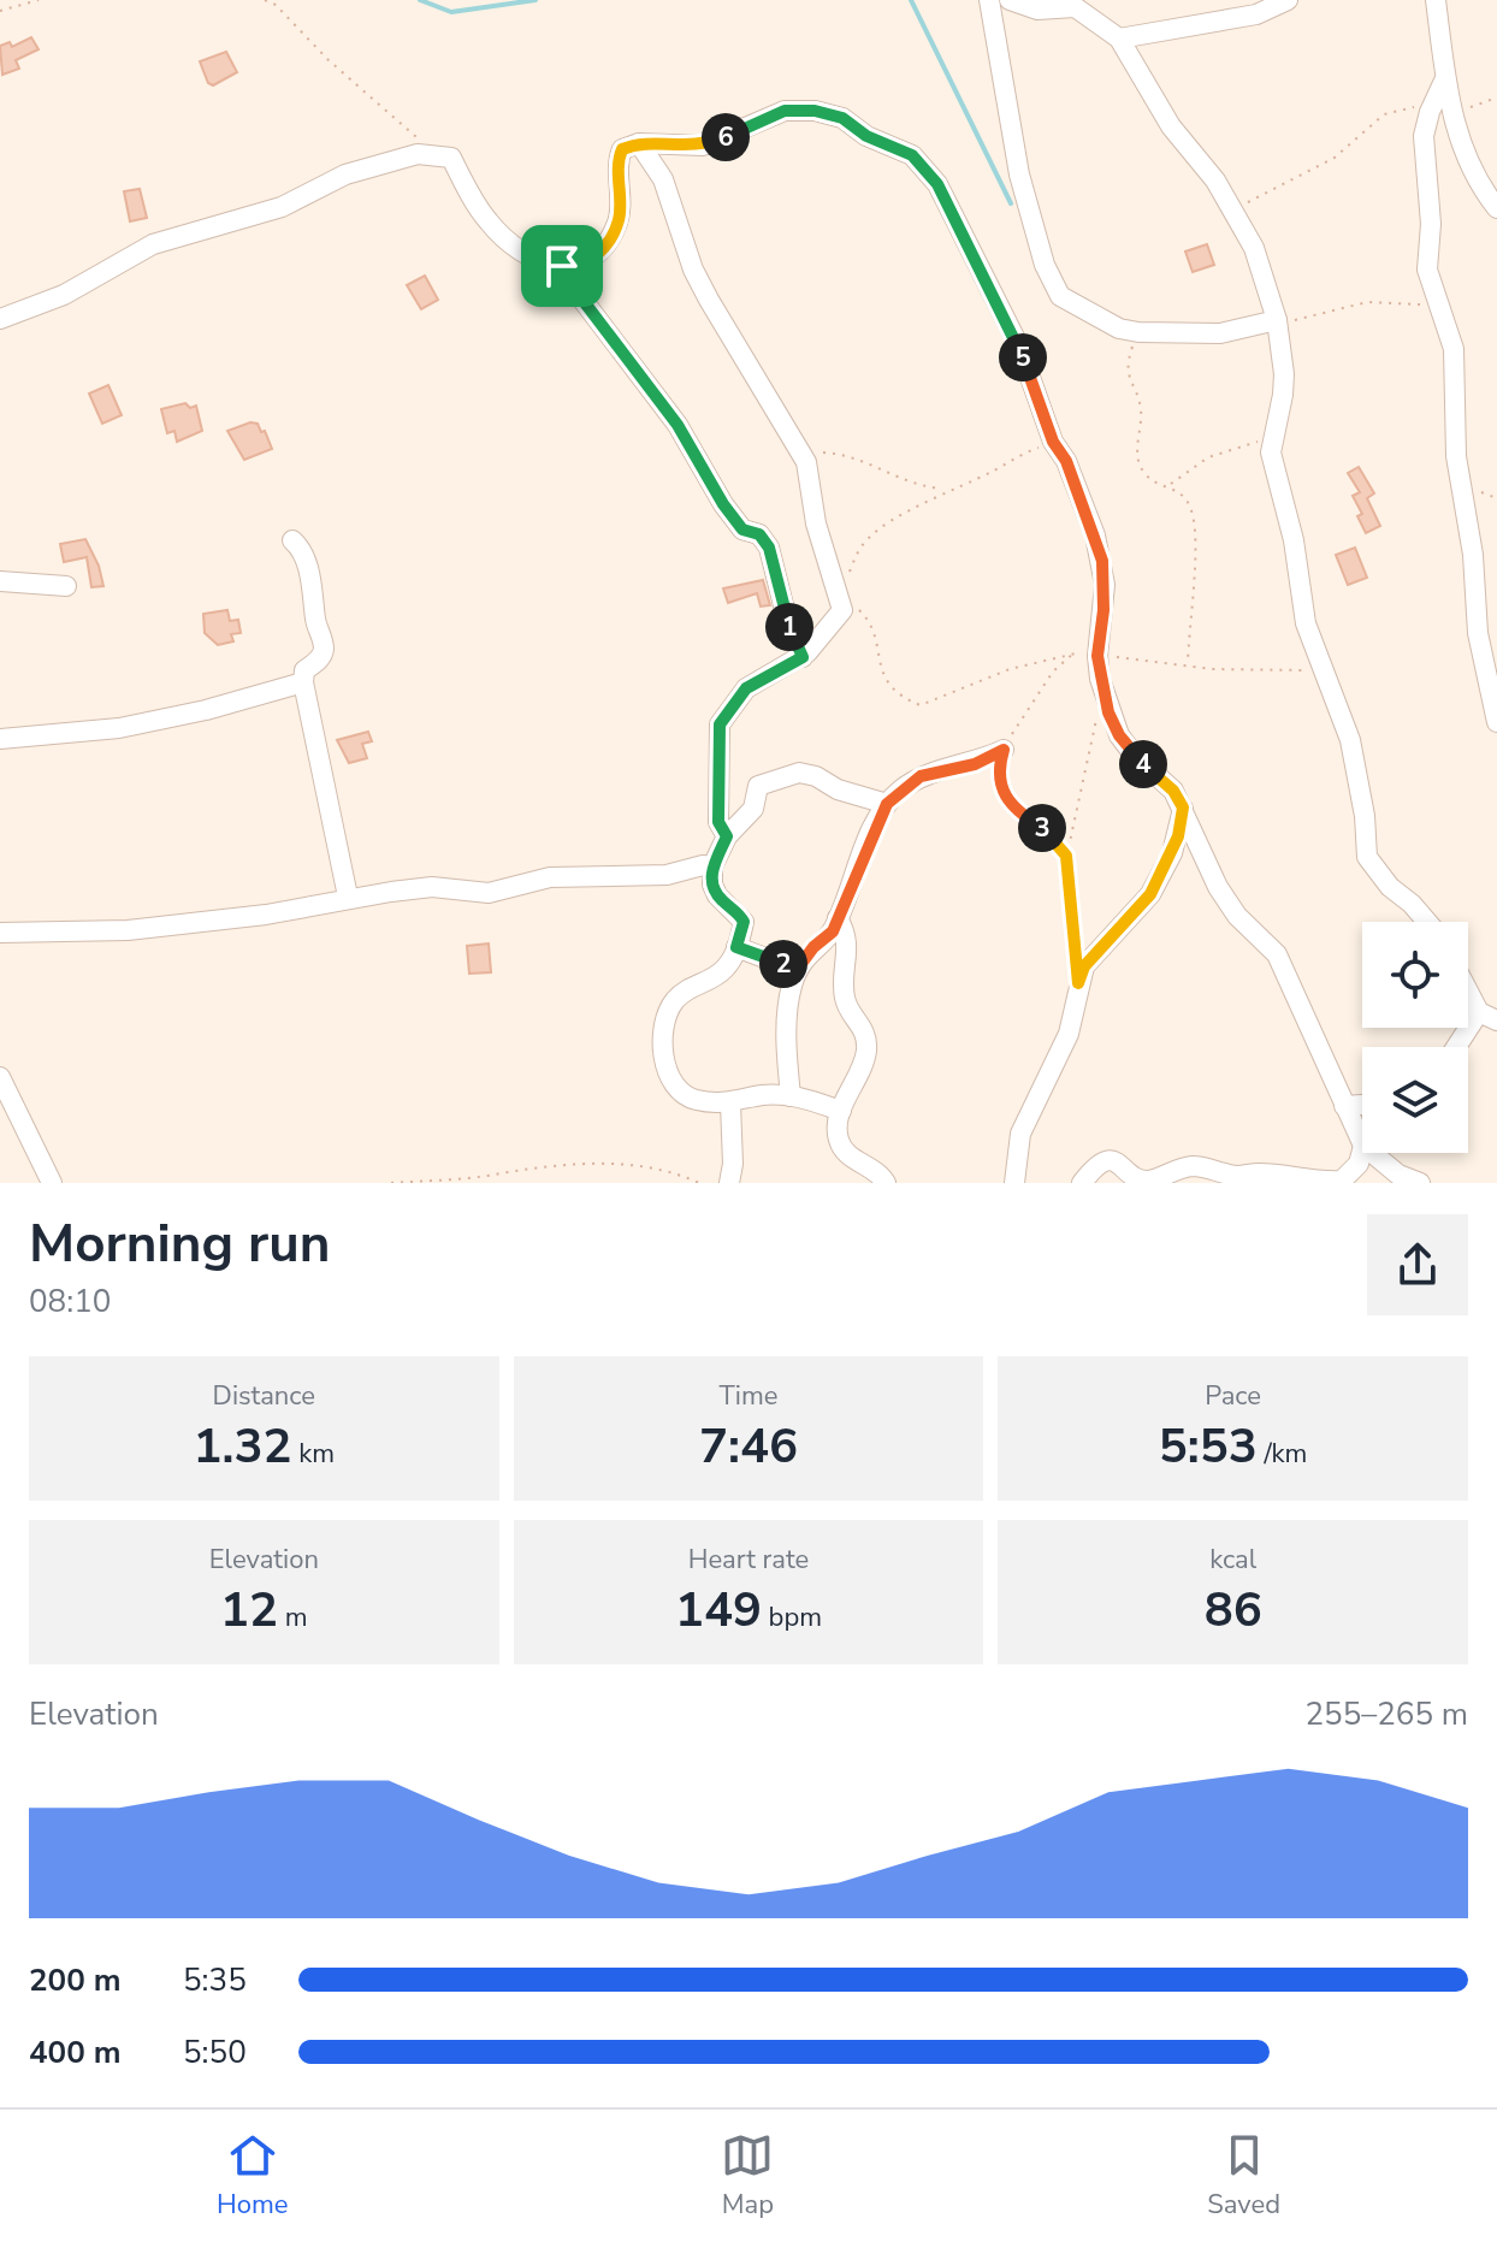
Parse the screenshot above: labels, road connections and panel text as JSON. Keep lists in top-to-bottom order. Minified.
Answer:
{"page":{"pins":["6","5","1","4","3","2"],"heading":["Morning run","08:10"],"stats":[["Distance","1.32 km"],["Time","7:46"],["Pace","5:53 /km"],["Elevation","12 m"],["Heart rate","149 bpm"],["kcal","86"]],"chart":["Elevation","255–265 m"],"list":[{"name":"200 m","note":"5:35"},{"name":"400 m","note":"5:50"}],"tabs":["Home","Map","Saved"]}}
